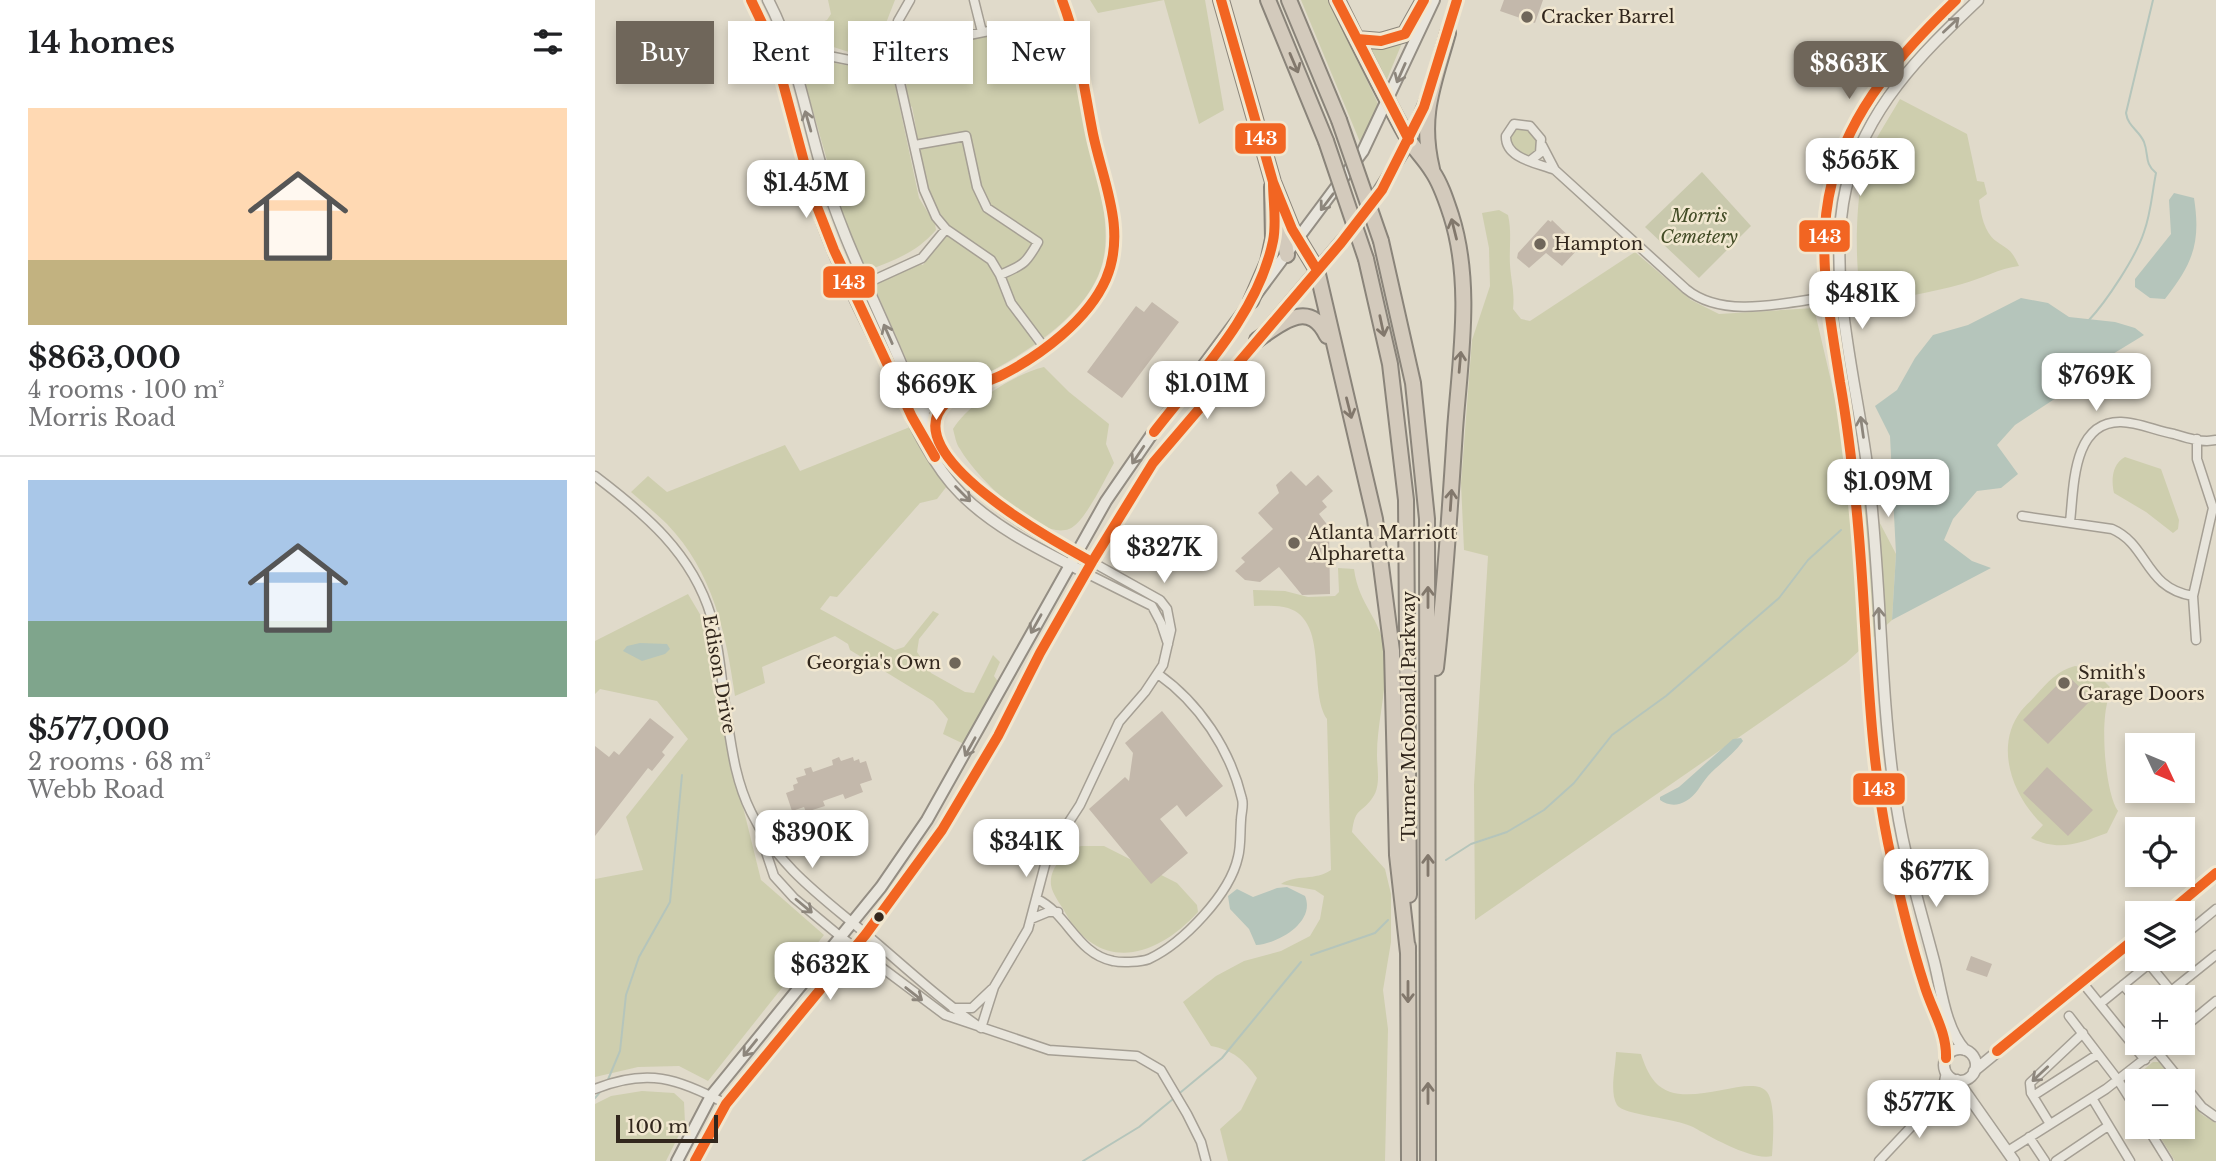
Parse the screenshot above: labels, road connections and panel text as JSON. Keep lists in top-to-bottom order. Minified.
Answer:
{"streets":{"highway":["Turner McDonald Parkway"],"street":["Edison Drive"]},"parks":["Morris Cemetery"],"places":["Cracker Barrel","Hampton","Atlanta Marriott Alpharetta","Georgia's Own","Smith's Garage Doors"],"lines":["transit line 143"],"scale_bar":"100 m","north":"bottom right","page":{"heading":"14 homes","chip":["Buy","Rent","Filters","New"],"price":["$863K","$565K","$1.45M","$481K","$769K","$1.01M","$669K","$1.09M","$327K","$390K","$341K","$677K","$632K","$577K"],"list":[{"name":"$863,000","note":"4 rooms · 100 m² · Morris Road"},{"name":"$577,000","note":"2 rooms · 68 m² · Webb Road"}],"map_buttons":["+","−"],"scale":"100 m"}}
